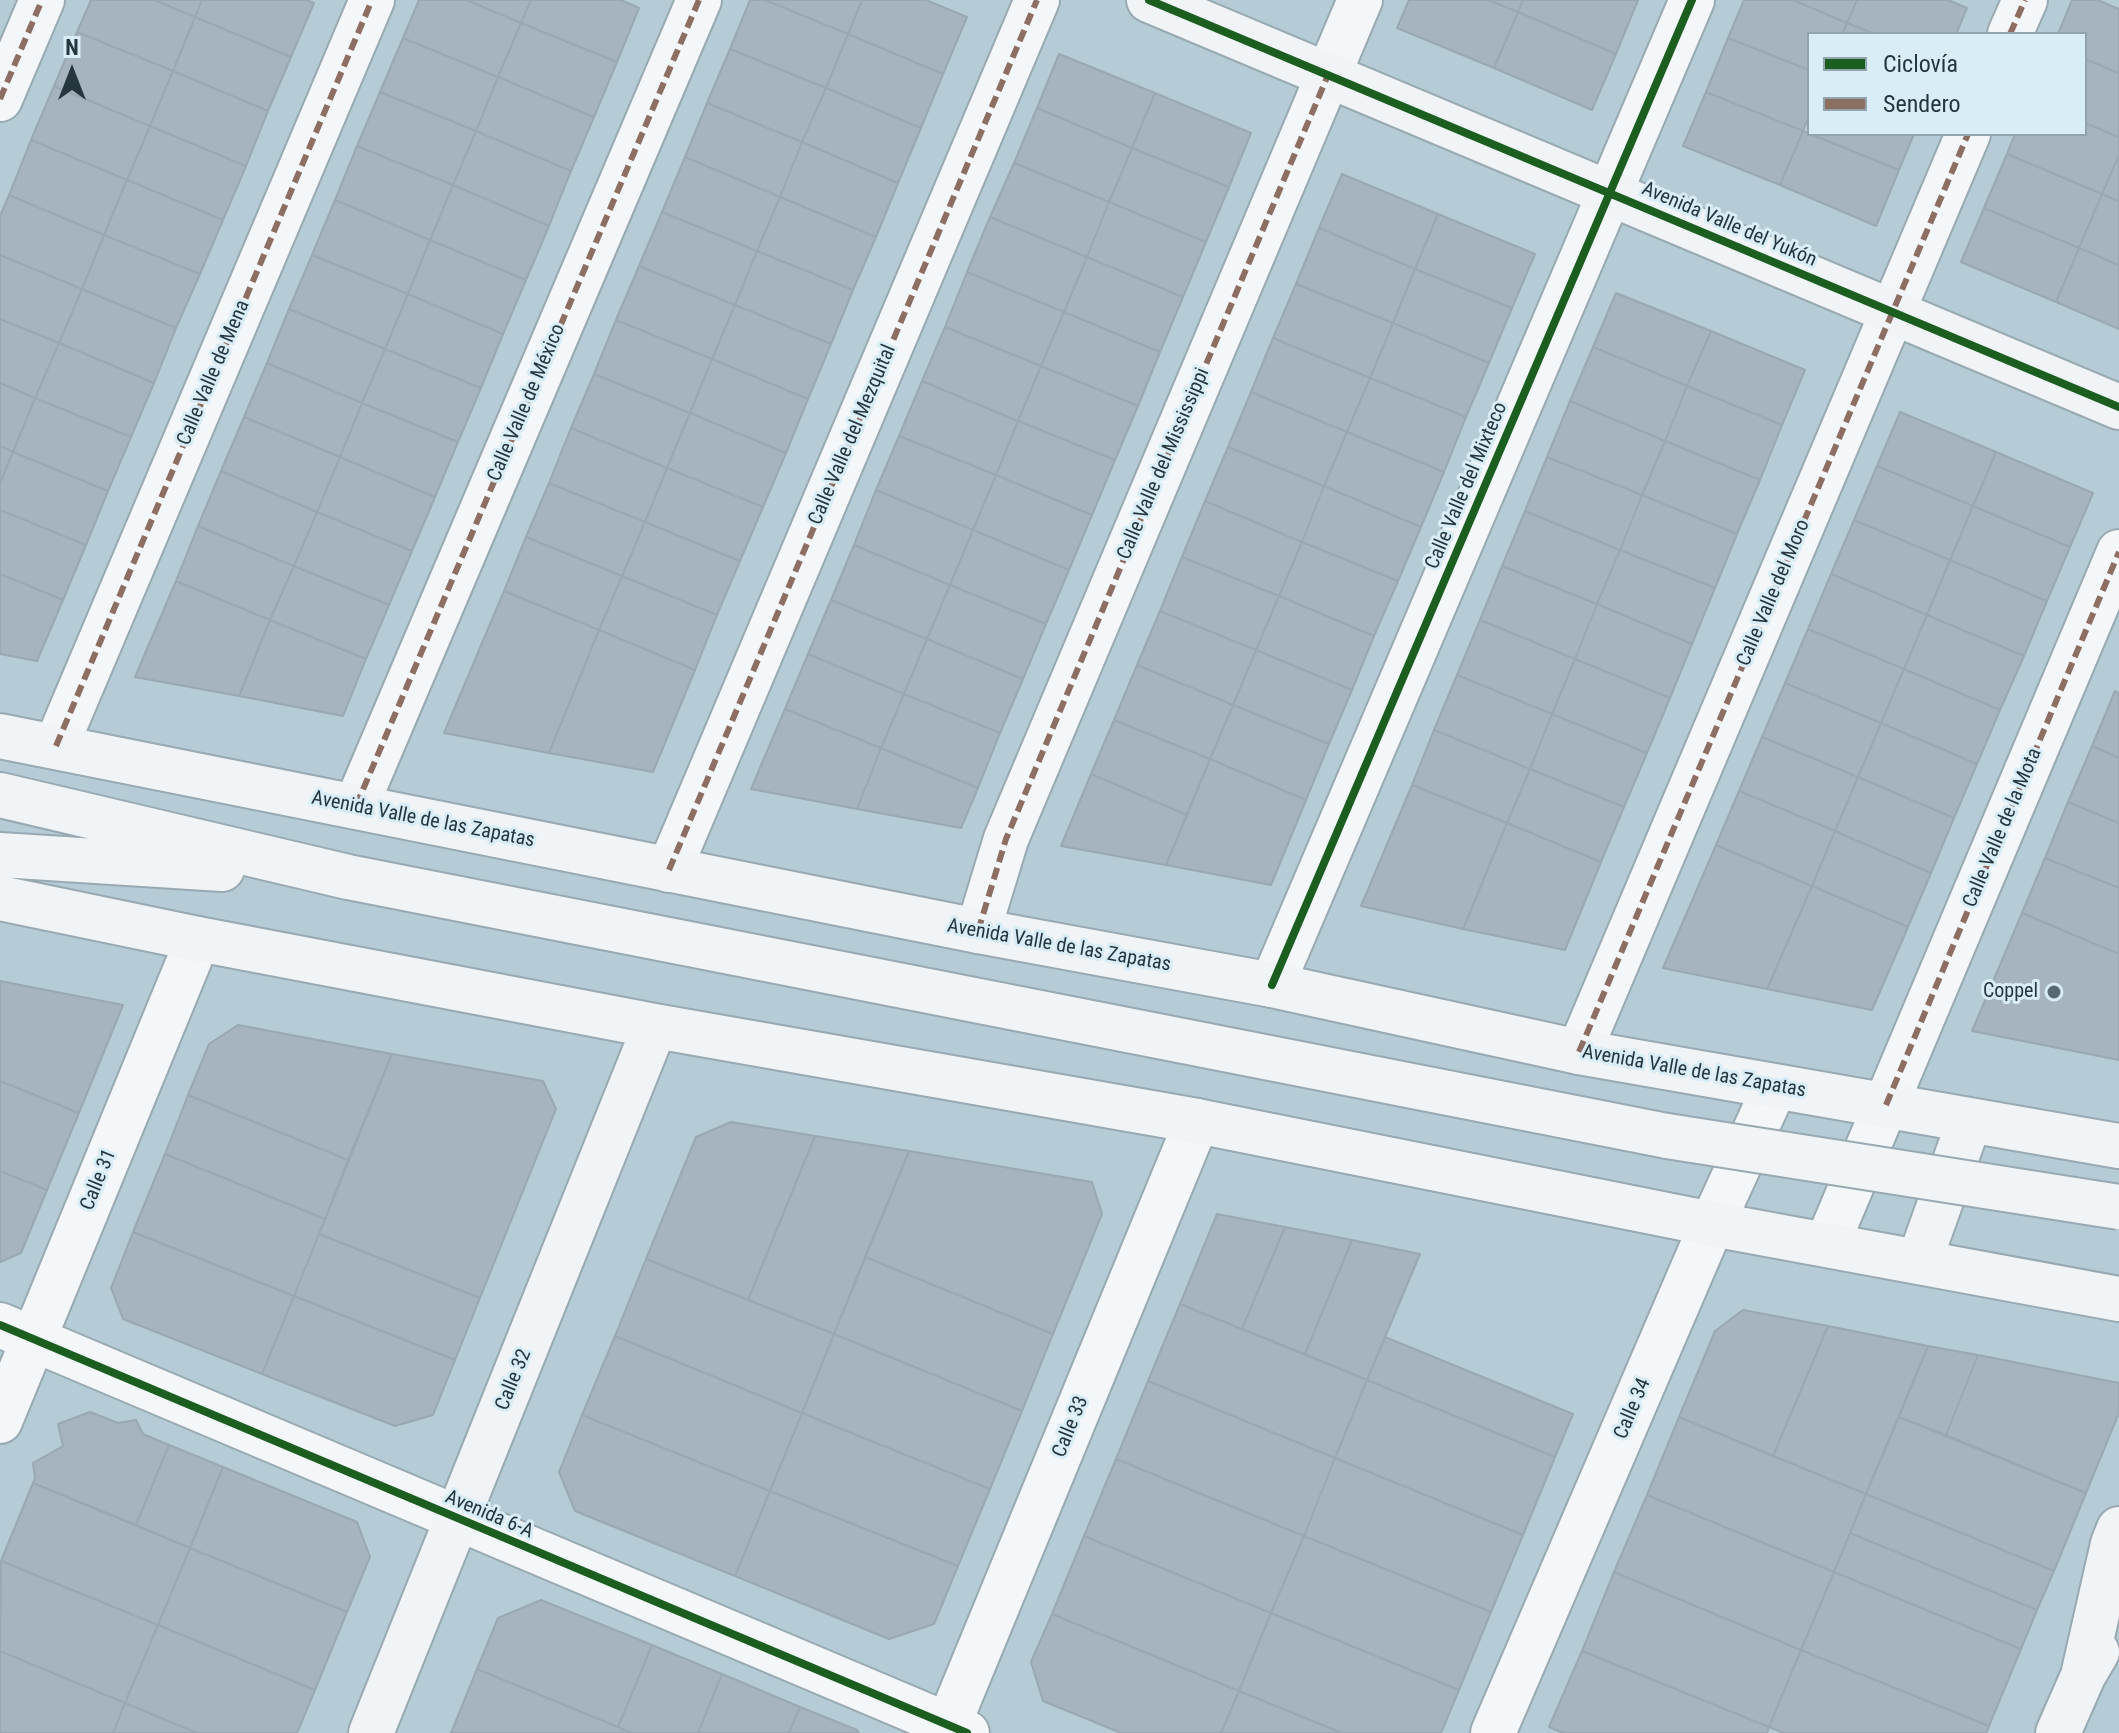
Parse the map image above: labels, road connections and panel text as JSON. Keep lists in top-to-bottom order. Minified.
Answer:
{"streets":{"main road":["Avenida Valle del Yukón","Avenida Valle de las Zapatas","Calle 32"],"street":["Calle Valle de Mena","Calle Valle de México","Calle Valle del Mezquital","Calle Valle del Mississippi","Calle Valle del Mixteco","Calle Valle del Moro","Calle Valle de la Mota","Calle 31","Calle 34","Calle 33","Avenida 6-A"]},"crossings":[["Avenida Valle del Yukón","Calle Valle del Mississippi"],["Avenida Valle del Yukón","Calle Valle del Mixteco"],["Avenida Valle del Yukón","Calle Valle del Moro"],["Calle Valle de Mena","Avenida Valle de las Zapatas"],["Calle Valle de México","Avenida Valle de las Zapatas"],["Calle Valle del Mezquital","Avenida Valle de las Zapatas"],["Calle Valle del Mississippi","Avenida Valle de las Zapatas"],["Calle Valle del Mixteco","Avenida Valle de las Zapatas"],["Calle Valle del Moro","Avenida Valle de las Zapatas"],["Avenida Valle de las Zapatas","Calle Valle de la Mota"],["Avenida Valle de las Zapatas","Calle 34"],["Calle 31","Avenida 6-A"],["Calle 32","Avenida 6-A"],["Calle 33","Avenida 6-A"]],"places":["Coppel"],"legend":["Ciclovía","Sendero"],"north":"top"}
